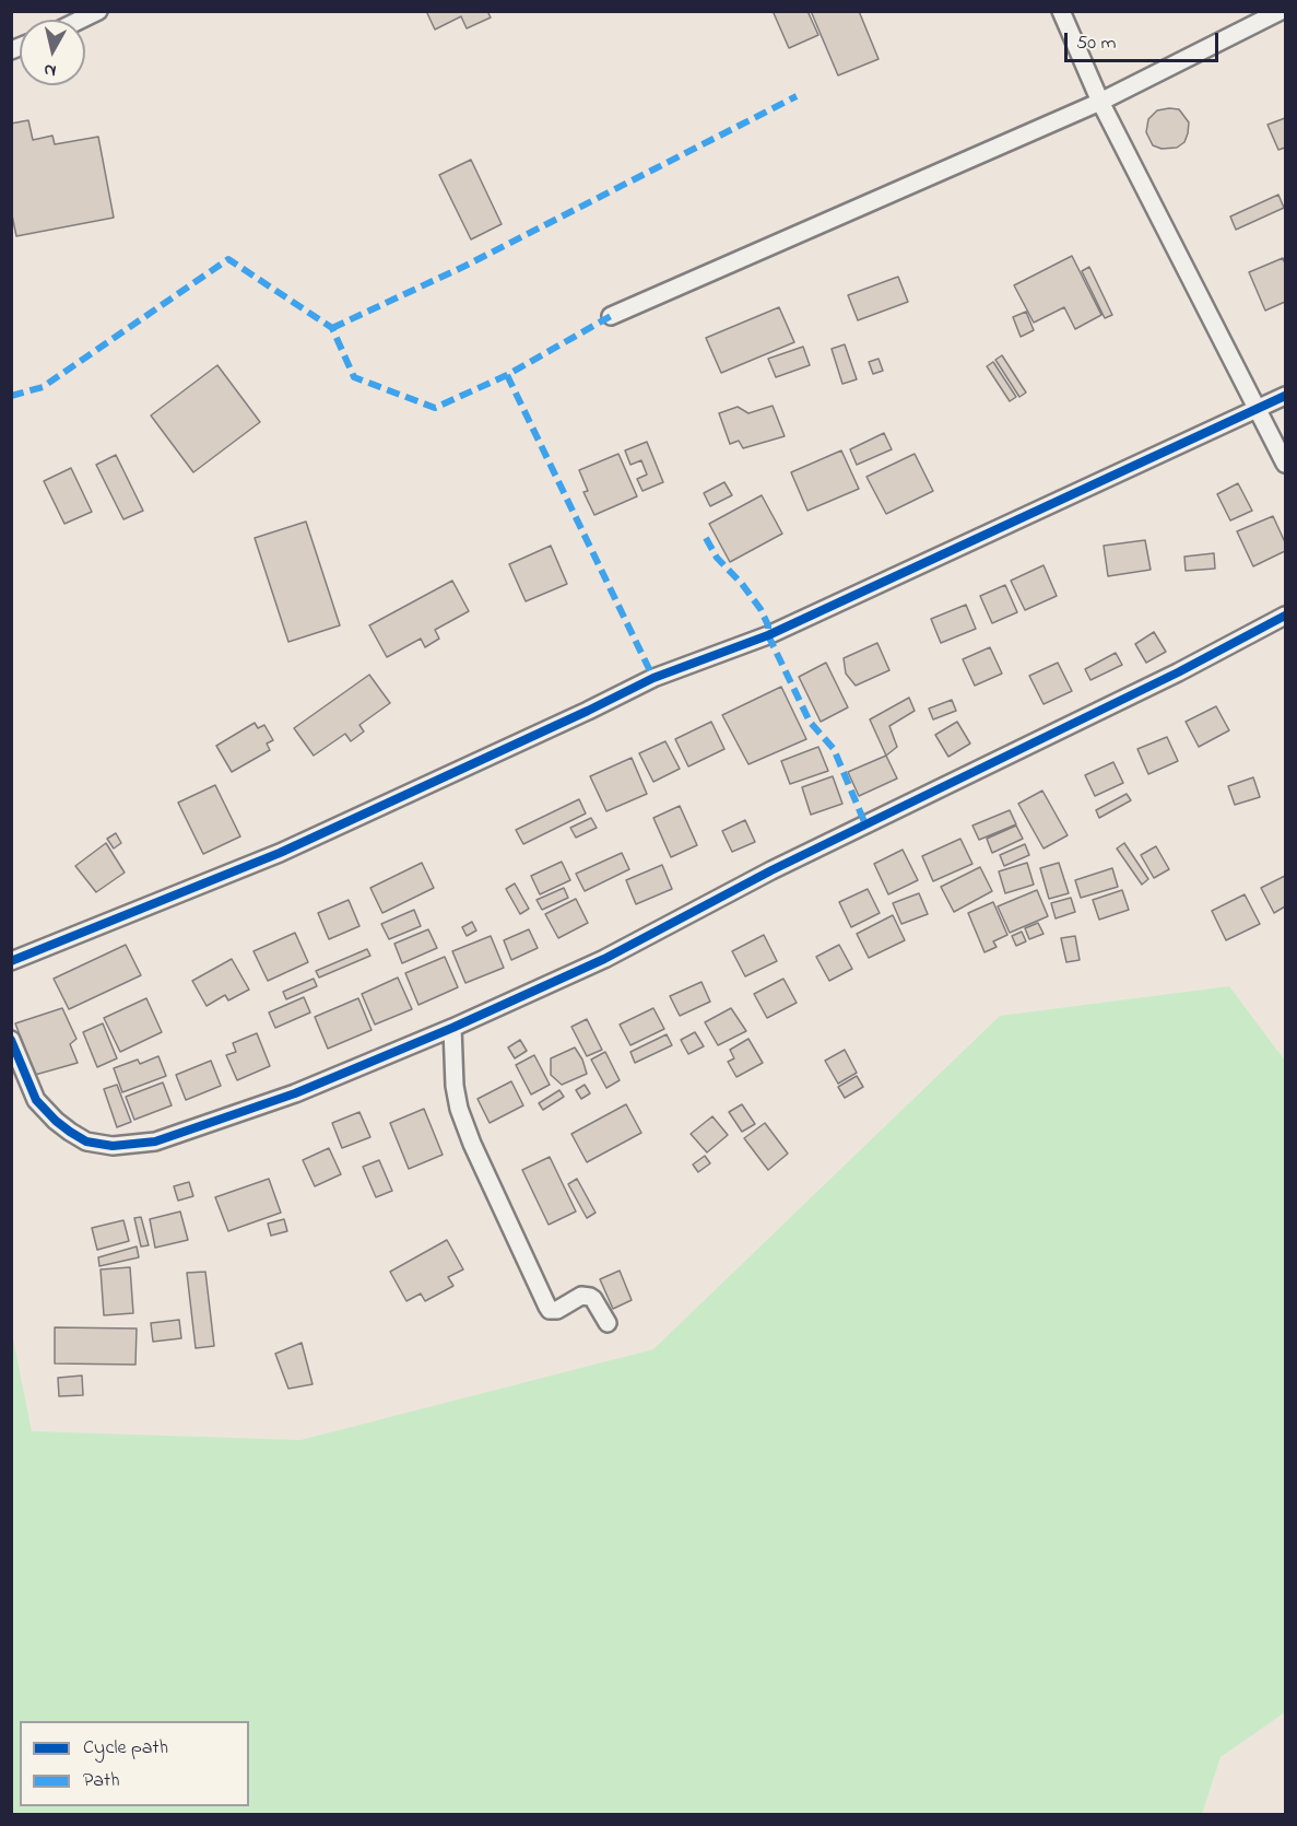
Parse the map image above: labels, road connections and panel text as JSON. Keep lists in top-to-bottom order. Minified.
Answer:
{"legend":["Cycle path","Path"],"scale_bar":"50 m","north":"bottom"}
